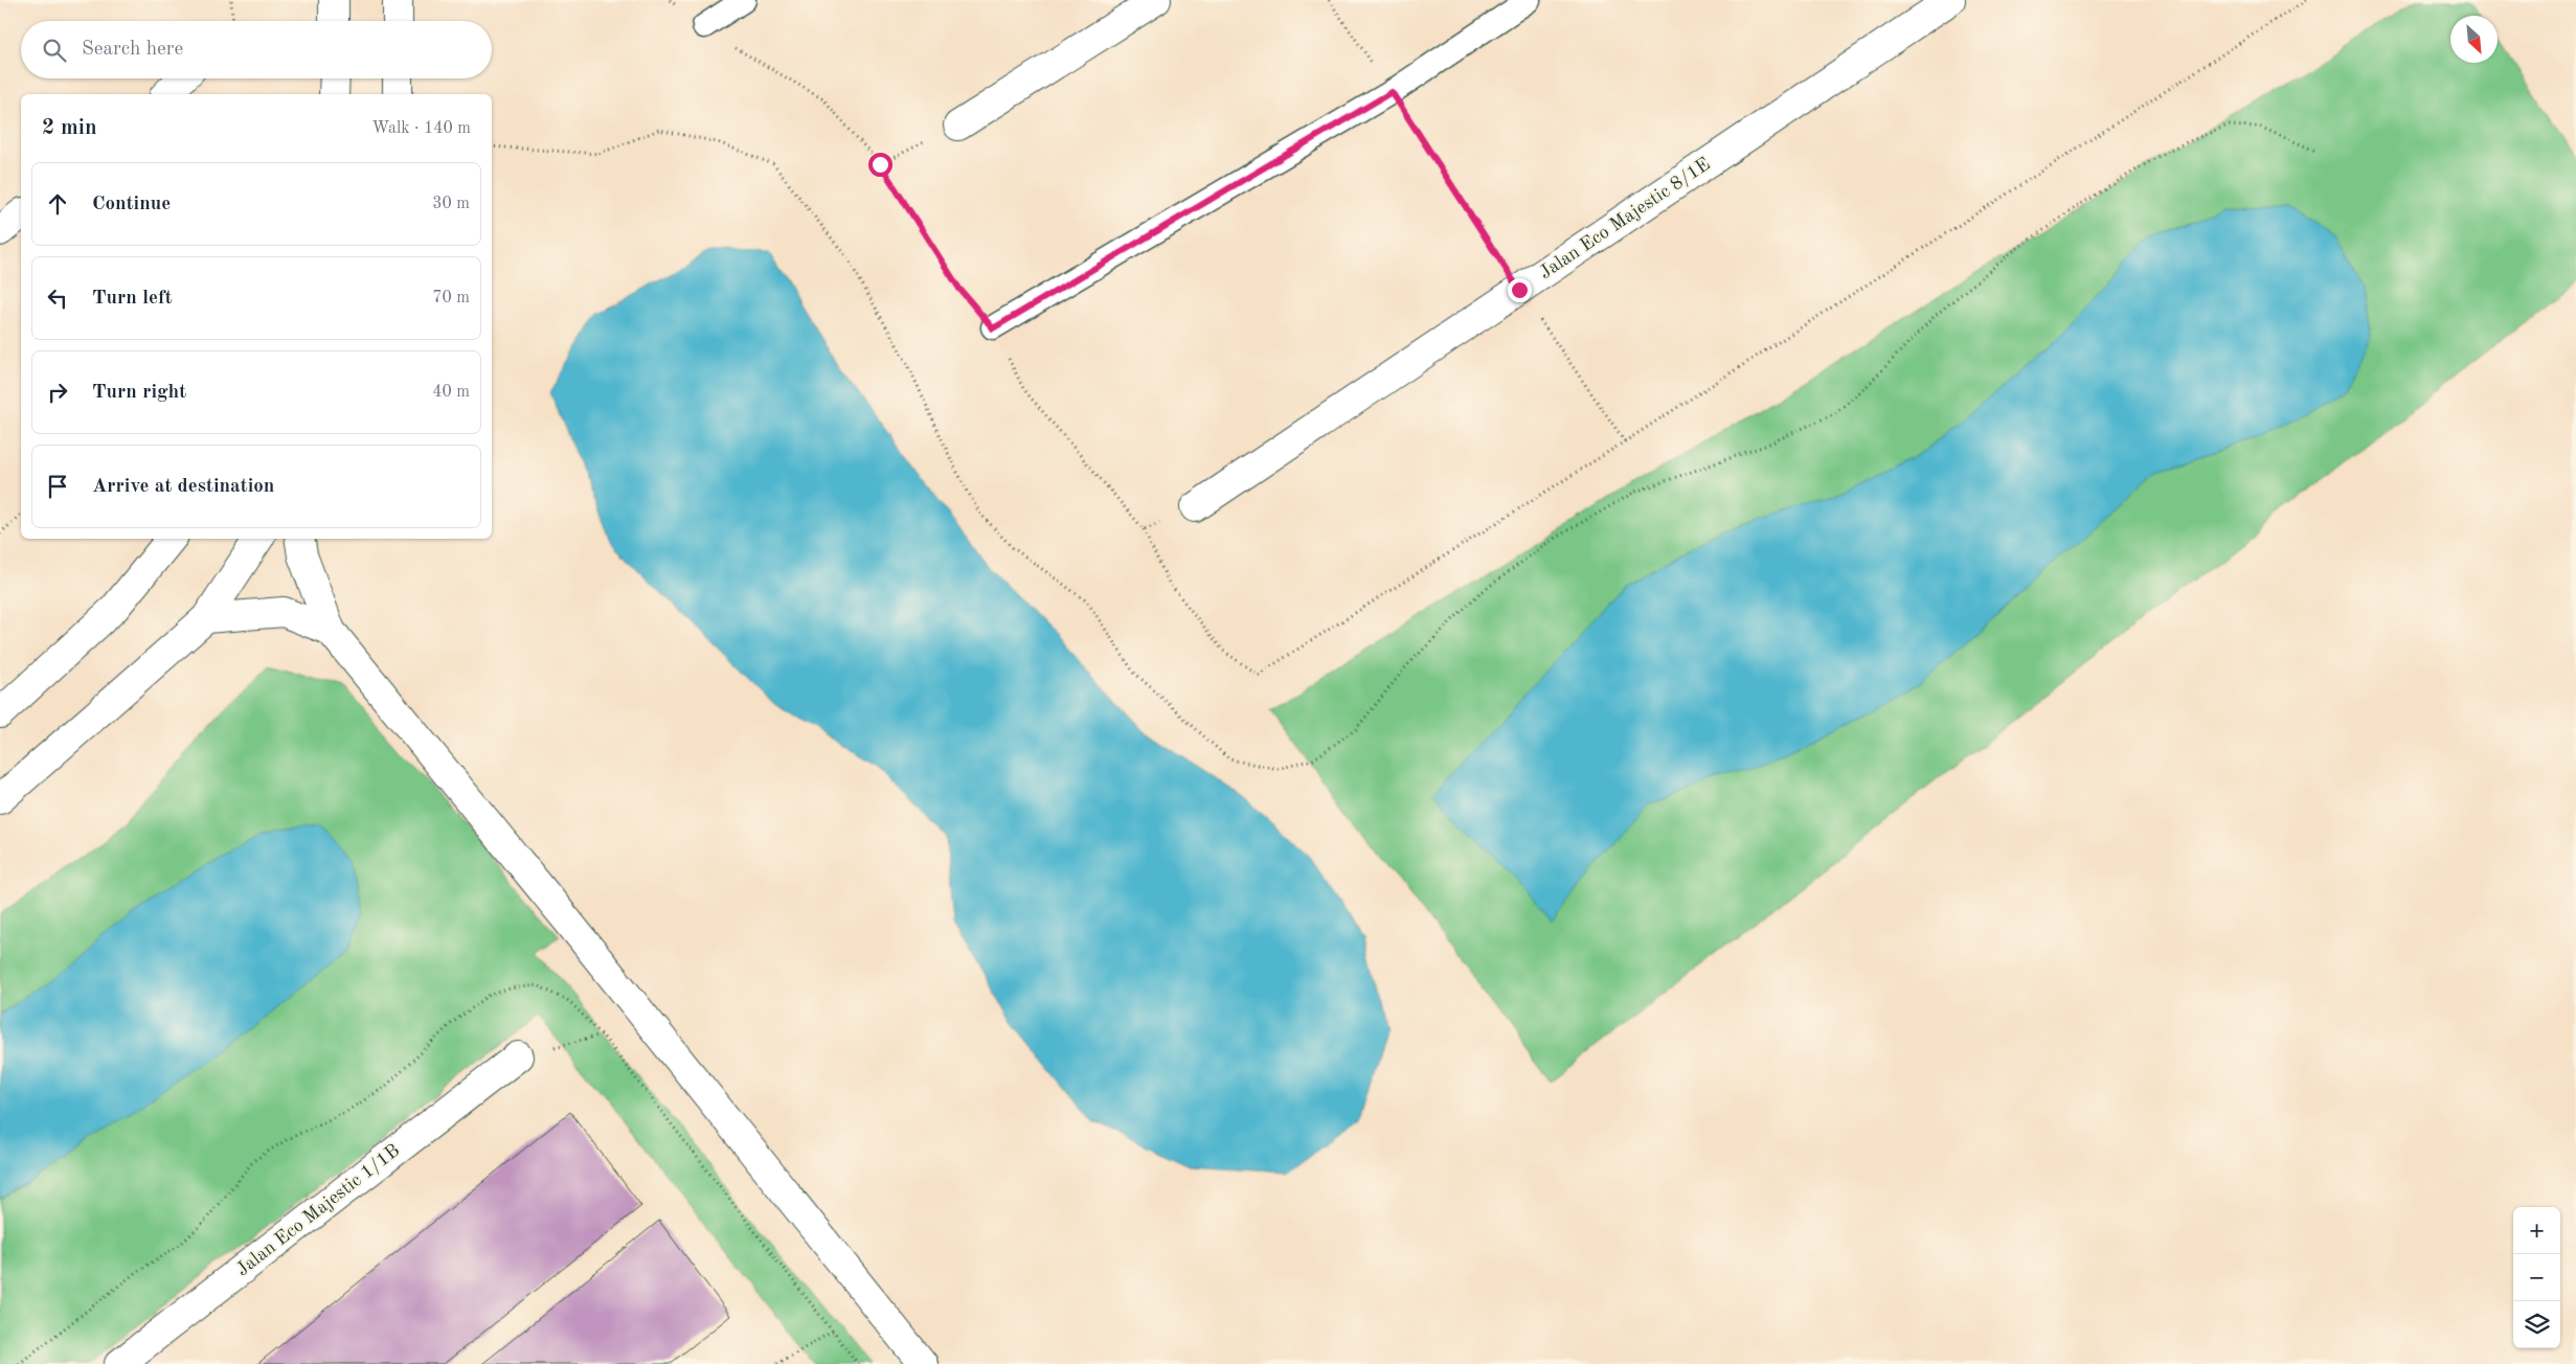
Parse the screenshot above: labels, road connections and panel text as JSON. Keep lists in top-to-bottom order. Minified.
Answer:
{"streets":{"street":["Jalan Eco Majestic 8/1E","Jalan Eco Majestic 1/1B"]},"north":"bottom right","page":{"search":"Search here","heading":["2 min","Walk · 140 m"],"list":[["Continue","30 m"],["Turn left","70 m"],["Turn right","40 m"],"Arrive at destination"],"map_buttons":["+","−"]}}
